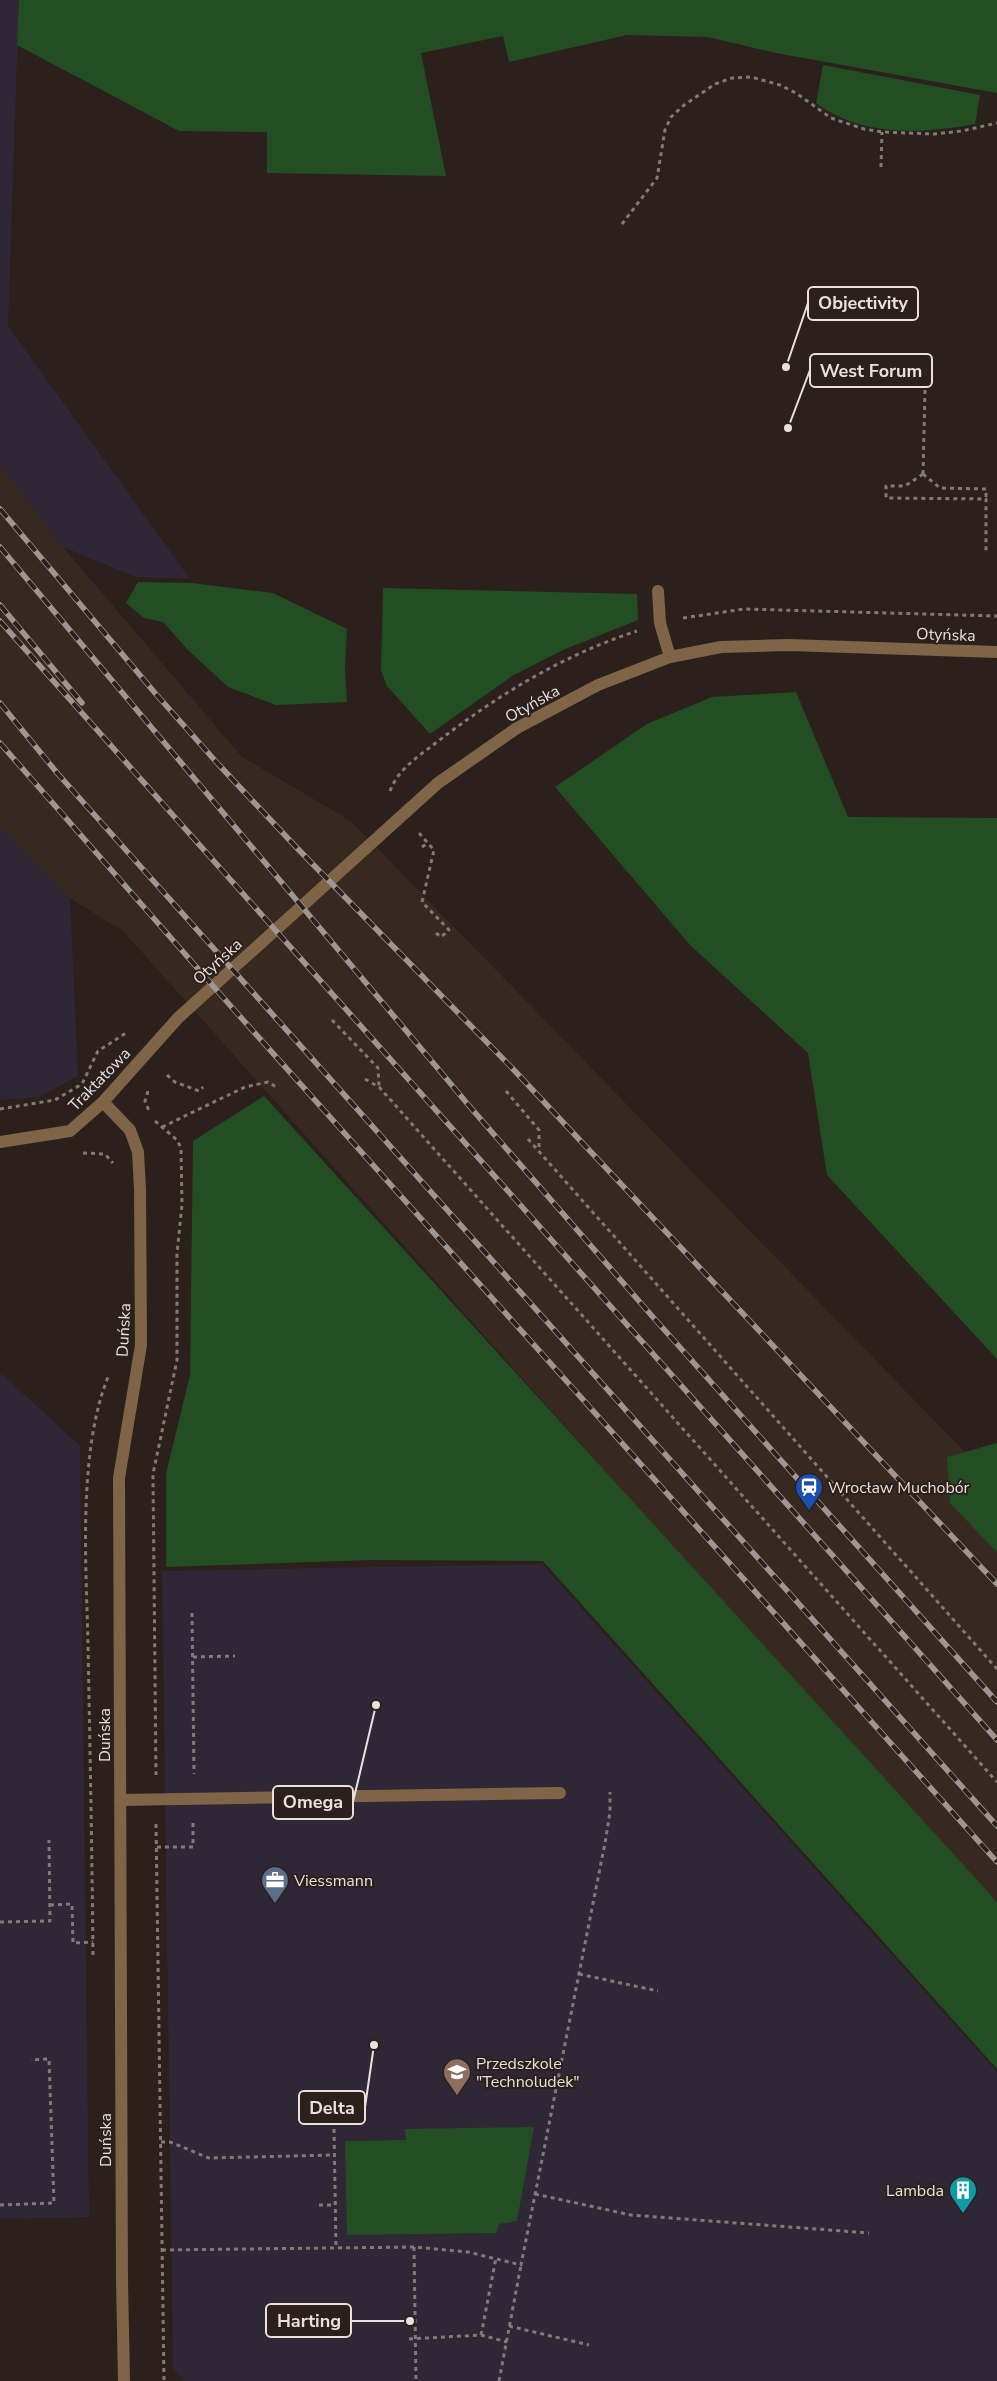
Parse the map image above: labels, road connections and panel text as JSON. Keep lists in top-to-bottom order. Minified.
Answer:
{"streets":{"street":["Otyńska","Traktatowa","Duńska"]},"crossings":[["Otyńska","Traktatowa"],["Traktatowa","Duńska"]],"places":{"other":["Objectivity","West Forum","Omega","Delta","Harting"],"station":["Wrocław Muchobór"],"office":["Viessmann"],"school or university":["Przedszkole \"Technoludek\""],"building":["Lambda"]}}
